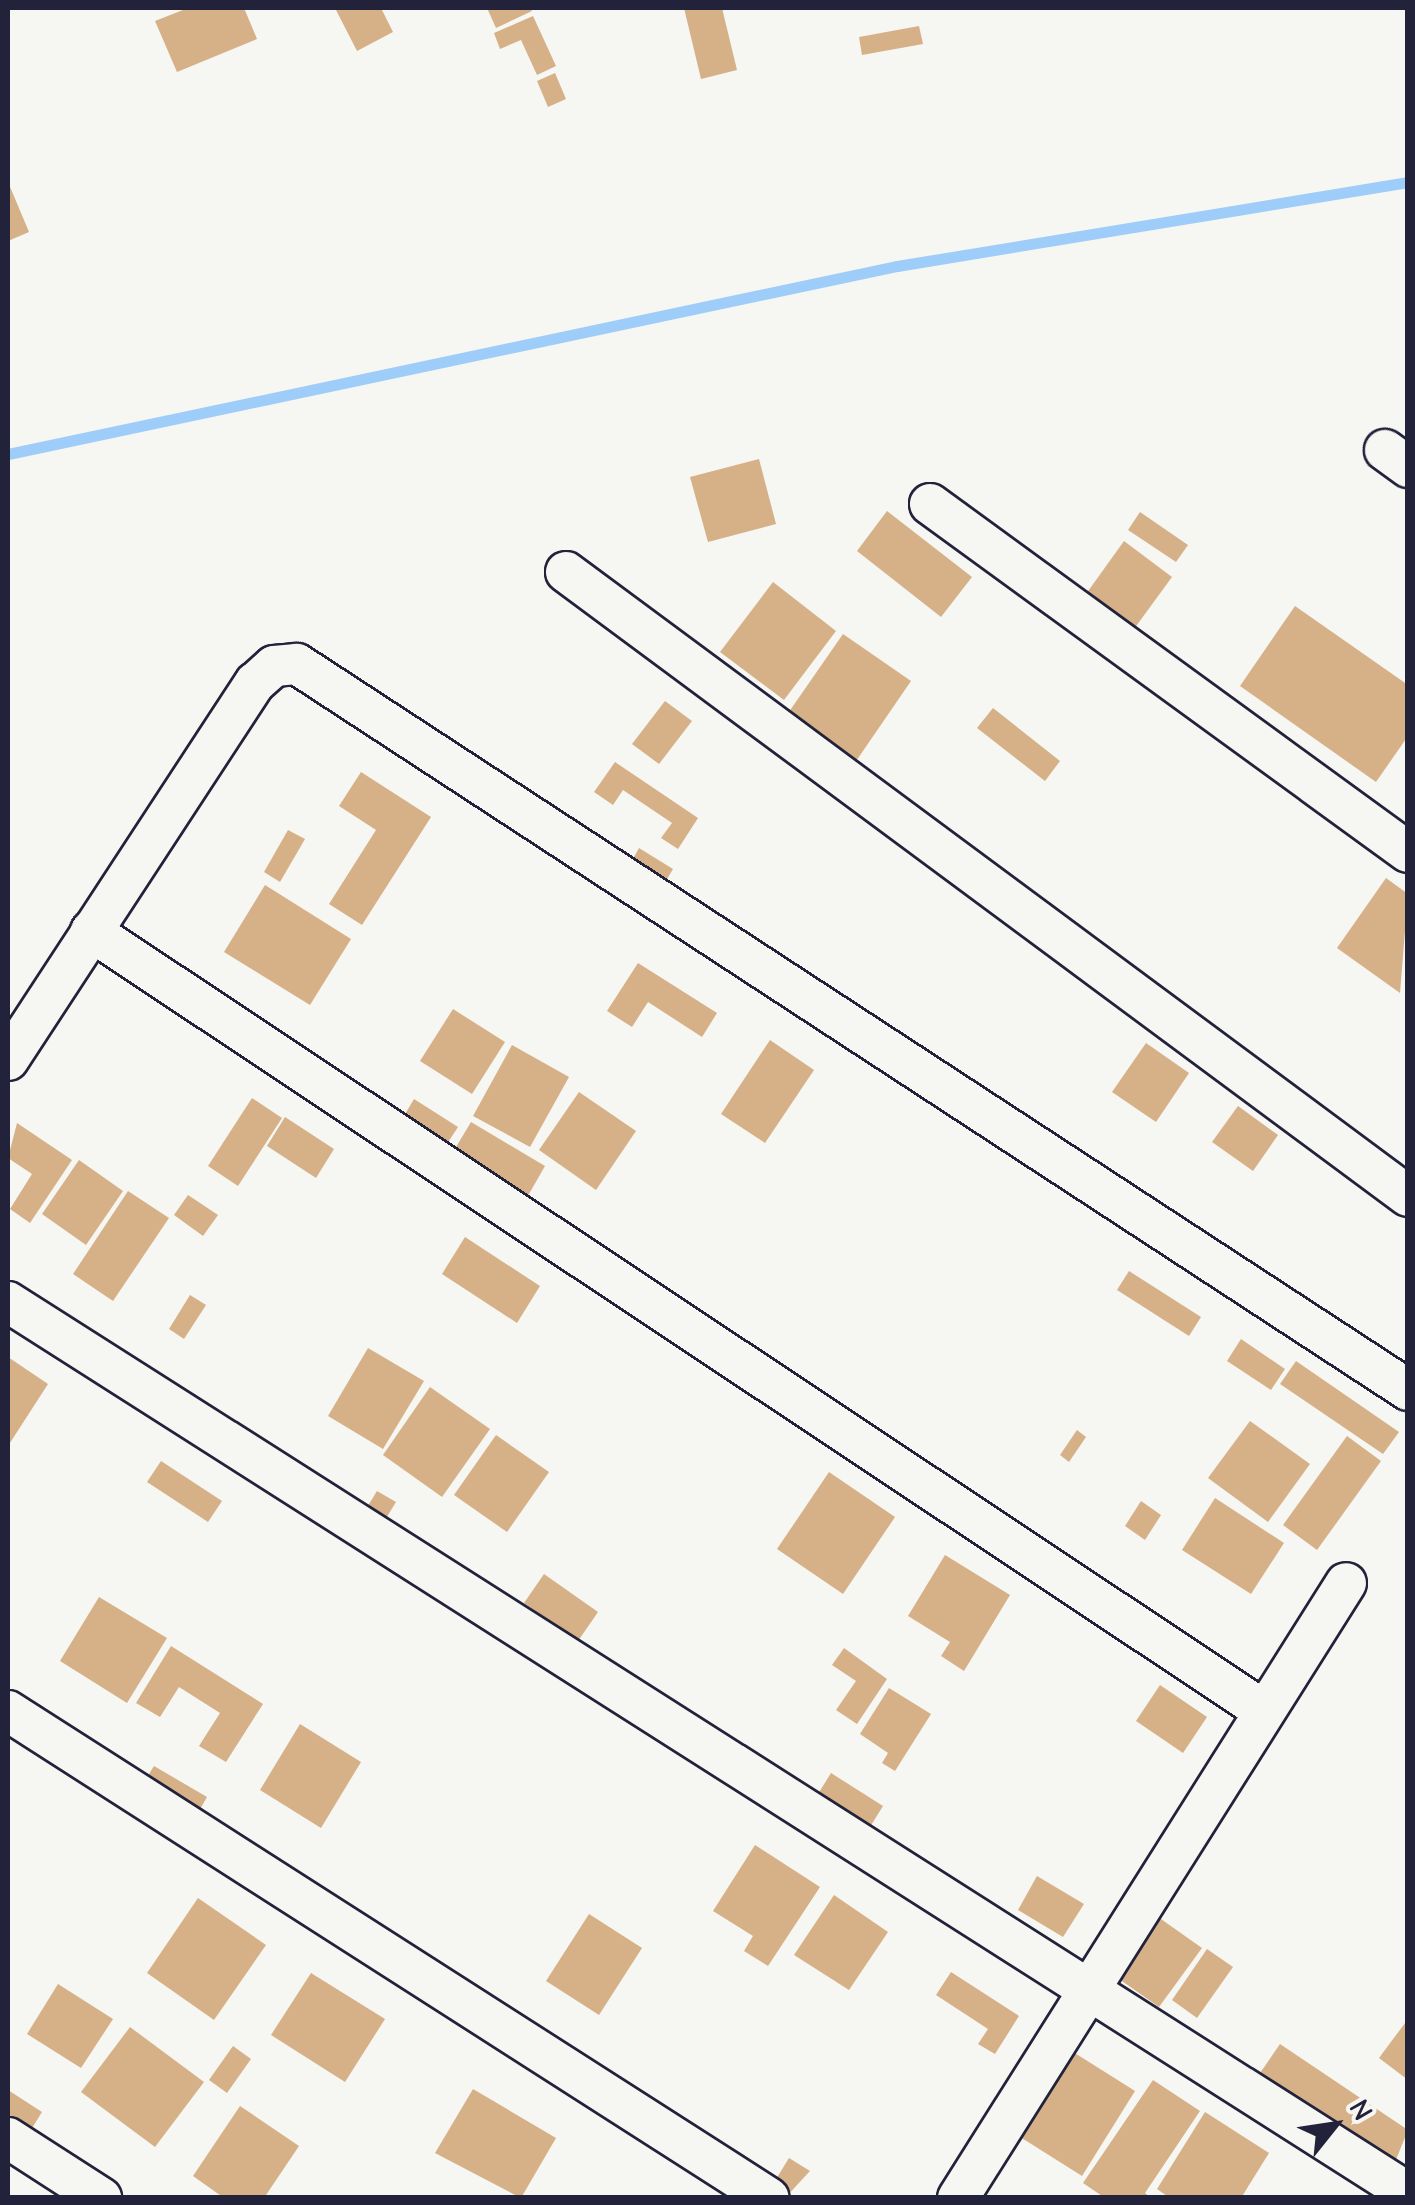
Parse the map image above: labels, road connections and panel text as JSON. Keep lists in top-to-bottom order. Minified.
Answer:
{"north":"top right"}
